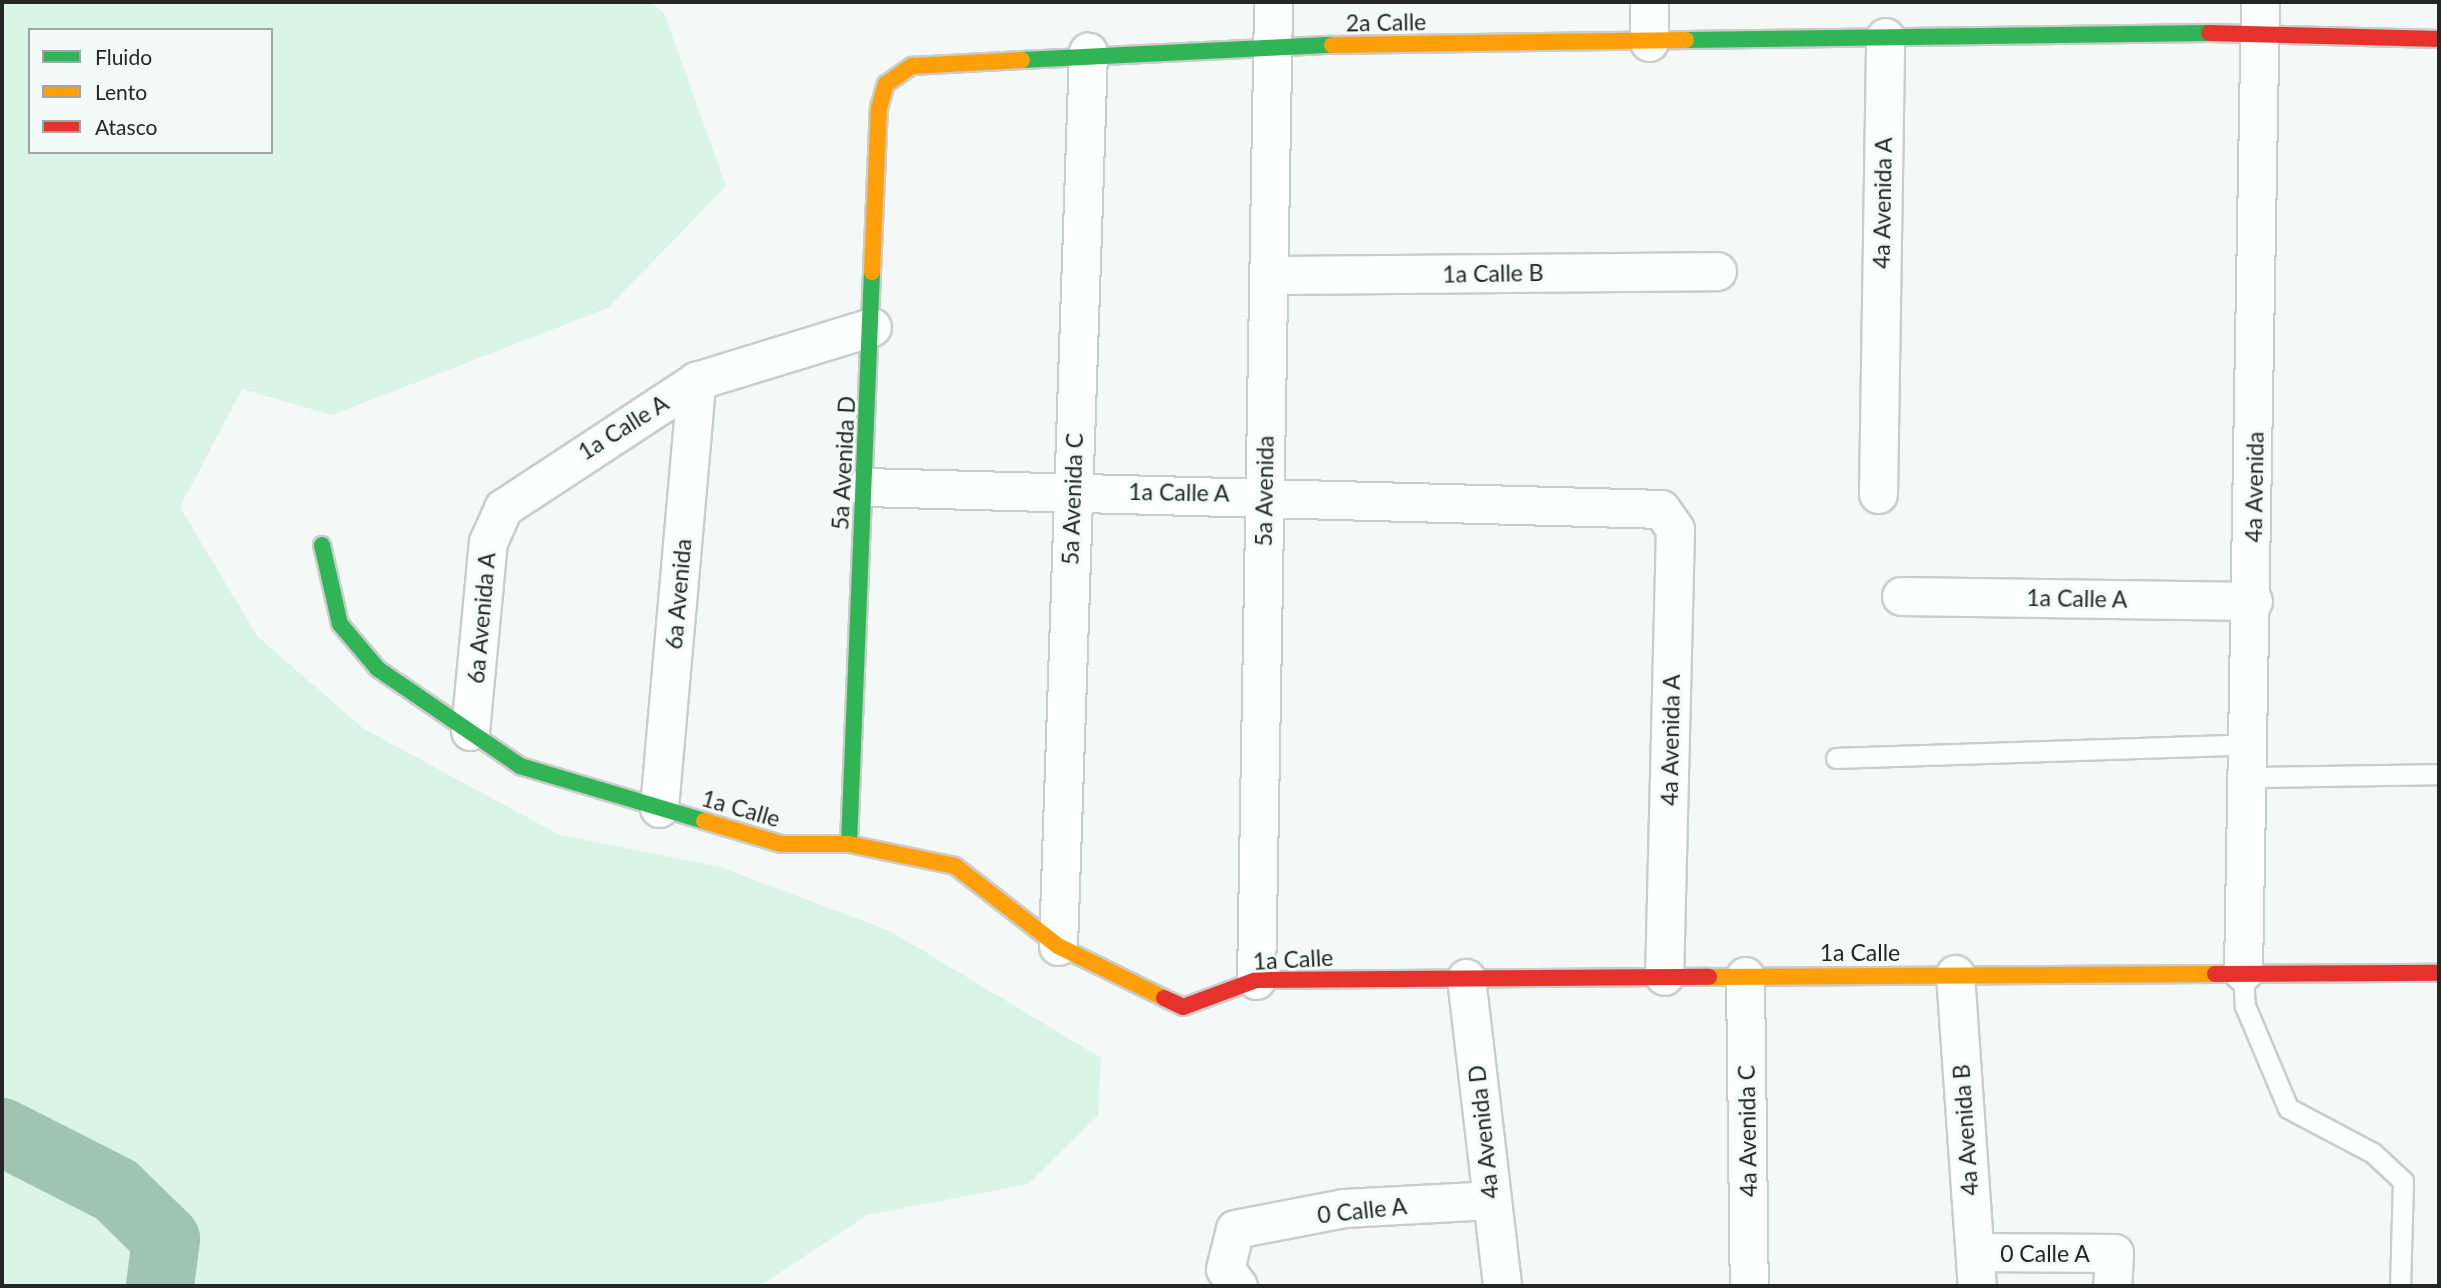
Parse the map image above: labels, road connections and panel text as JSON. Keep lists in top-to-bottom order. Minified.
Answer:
{"streets":{"street":["2a Calle","4a Avenida A","1a Calle B","1a Calle A","5a Avenida D","4a Avenida","5a Avenida","5a Avenida C","6a Avenida","6a Avenida A","1a Calle","4a Avenida B","4a Avenida C","4a Avenida D","0 Calle A"]},"crossings":[["2a Calle","4a Avenida A"],["2a Calle","5a Avenida D"],["2a Calle","4a Avenida"],["2a Calle","5a Avenida"],["2a Calle","5a Avenida C"],["4a Avenida A","1a Calle A"],["4a Avenida A","1a Calle"],["1a Calle B","5a Avenida"],["1a Calle A","5a Avenida D"],["1a Calle A","4a Avenida"],["1a Calle A","5a Avenida"],["1a Calle A","5a Avenida C"],["1a Calle A","6a Avenida"],["1a Calle A","6a Avenida A"],["5a Avenida D","1a Calle"],["4a Avenida","1a Calle"],["5a Avenida","1a Calle"],["5a Avenida C","1a Calle"],["6a Avenida","1a Calle"],["6a Avenida A","1a Calle"],["1a Calle","4a Avenida B"],["1a Calle","4a Avenida C"],["1a Calle","4a Avenida D"],["4a Avenida B","0 Calle A"],["4a Avenida D","0 Calle A"]],"legend":["Fluido","Lento","Atasco"]}
